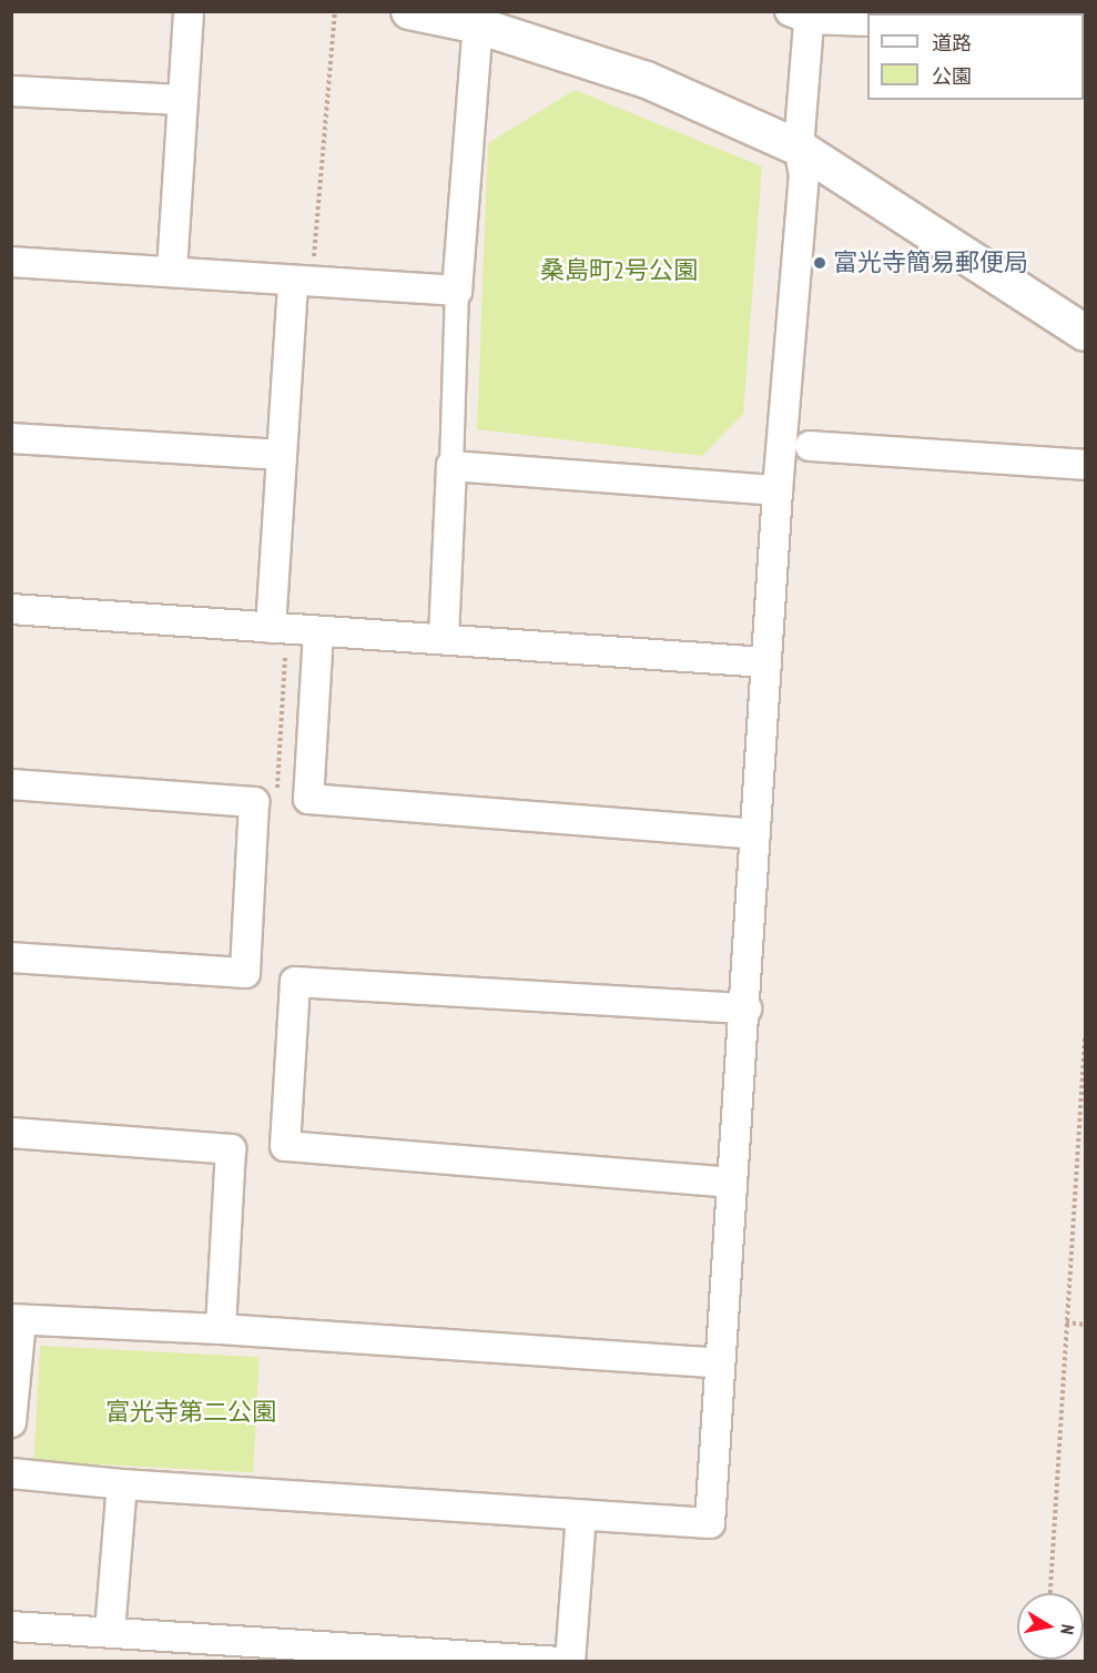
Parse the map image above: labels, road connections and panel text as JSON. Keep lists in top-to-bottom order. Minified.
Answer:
{"parks":["桑島町2号公園","富光寺第二公園"],"places":["富光寺簡易郵便局"],"legend":["道路","公園"],"north":"right"}
